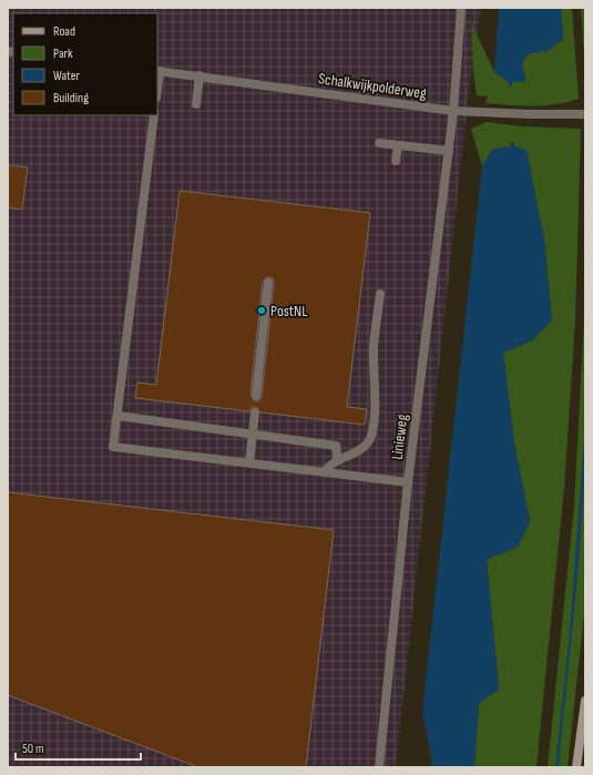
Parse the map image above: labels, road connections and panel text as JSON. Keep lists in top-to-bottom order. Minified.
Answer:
{"streets":{"street":["Schalkwijkpolderweg","Linieweg"]},"crossings":[["Schalkwijkpolderweg","Linieweg"]],"places":["PostNL"],"legend":["Road","Park","Water","Building"],"scale_bar":"50 m"}
